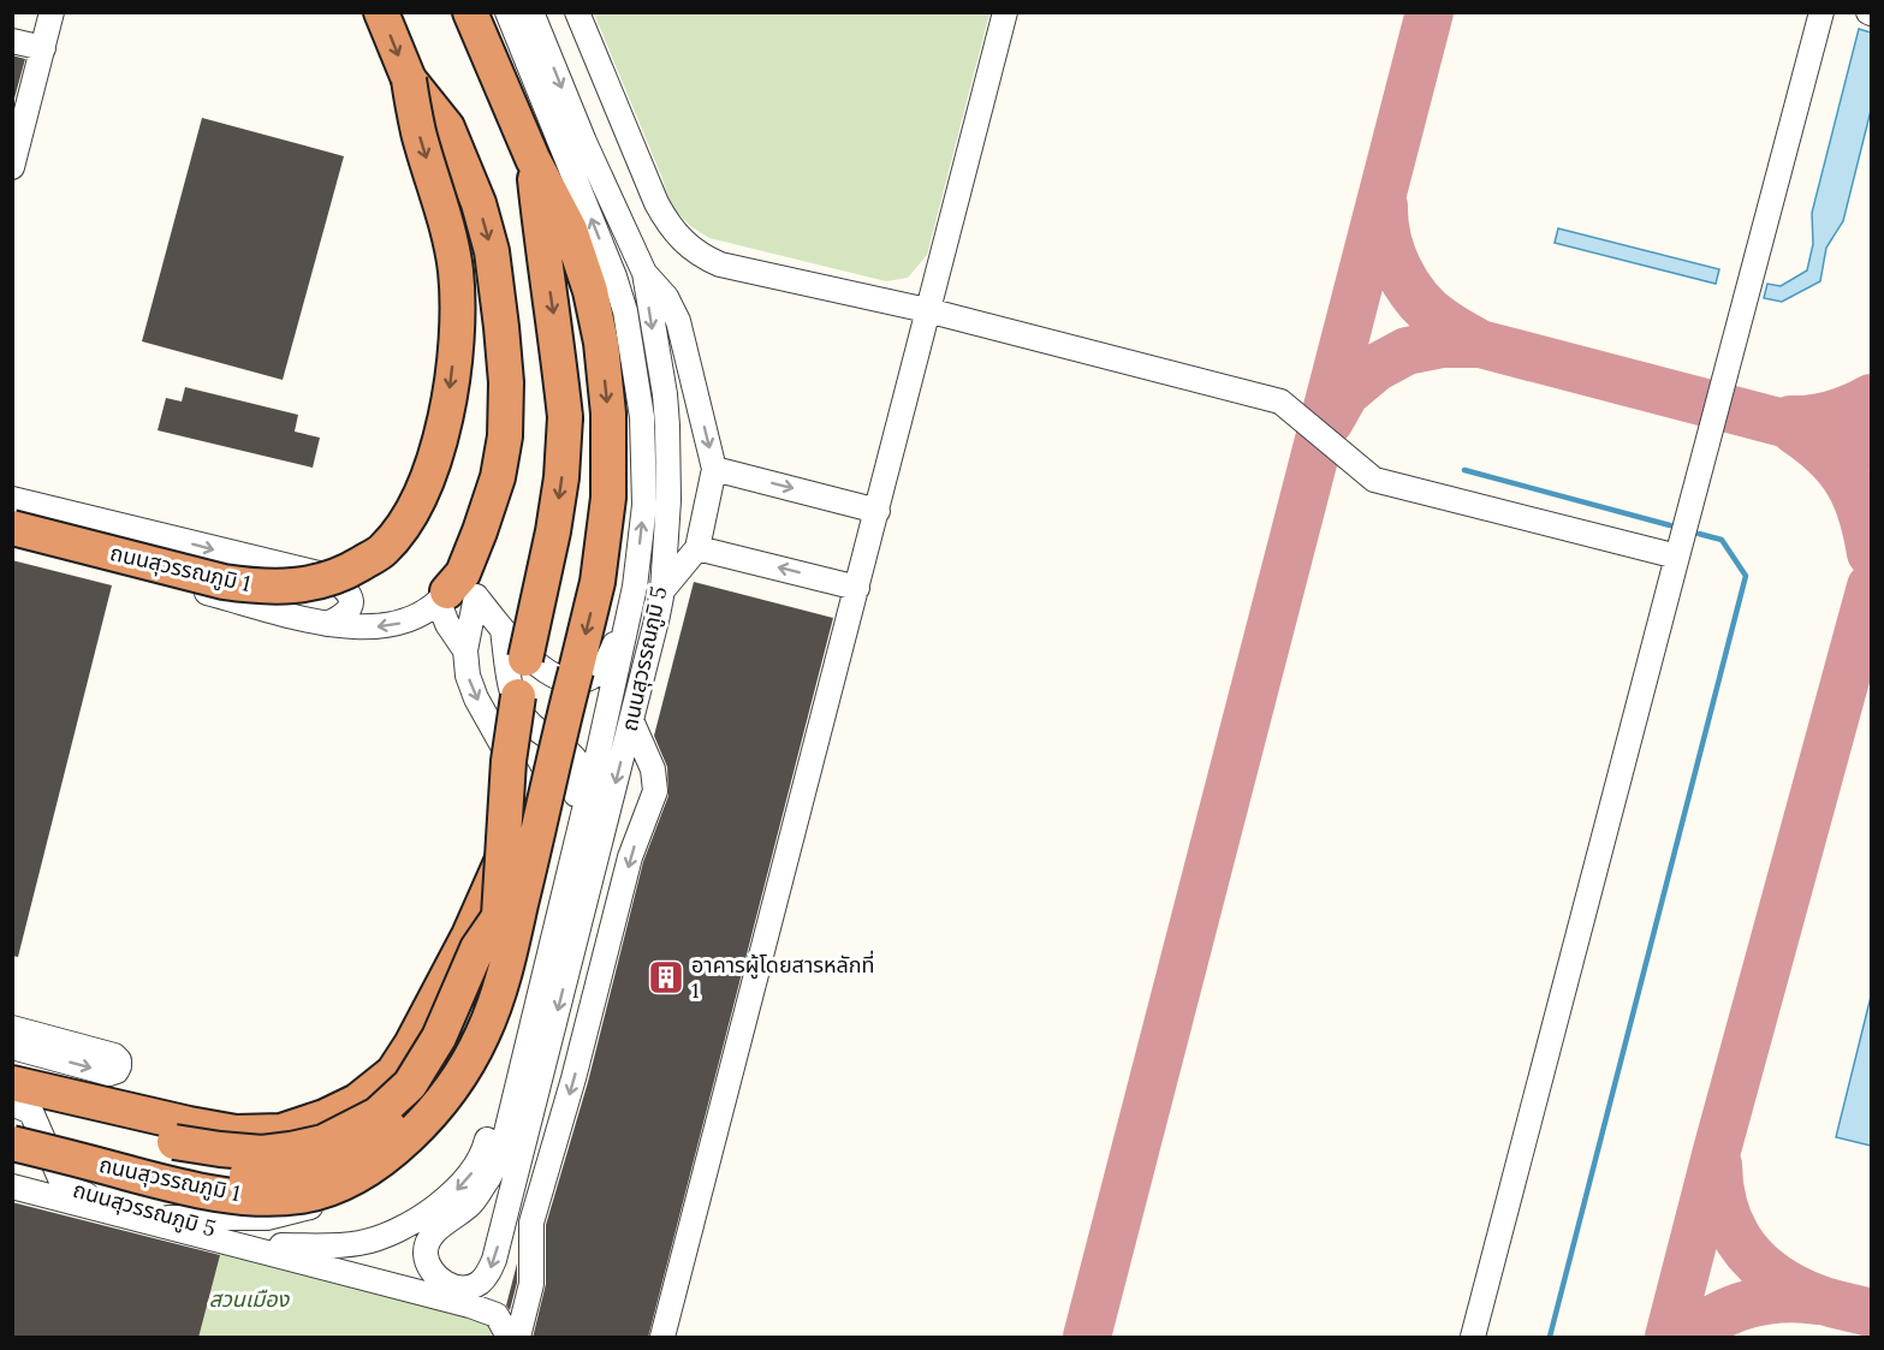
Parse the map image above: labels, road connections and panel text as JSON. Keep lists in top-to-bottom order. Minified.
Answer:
{"streets":{"highway":["ถนนสุวรรณภูมิ 1"],"street":["ถนนสุวรรณภูมิ 5"]},"crossings":[["ถนนสุวรรณภูมิ 1","ถนนสุวรรณภูมิ 5"]],"one_way":["ถนนสุวรรณภูมิ 1"],"parks":["สวนเมือง"],"places":{"building":["อาคารผู้โดยสารหลักที่ 1"]}}
